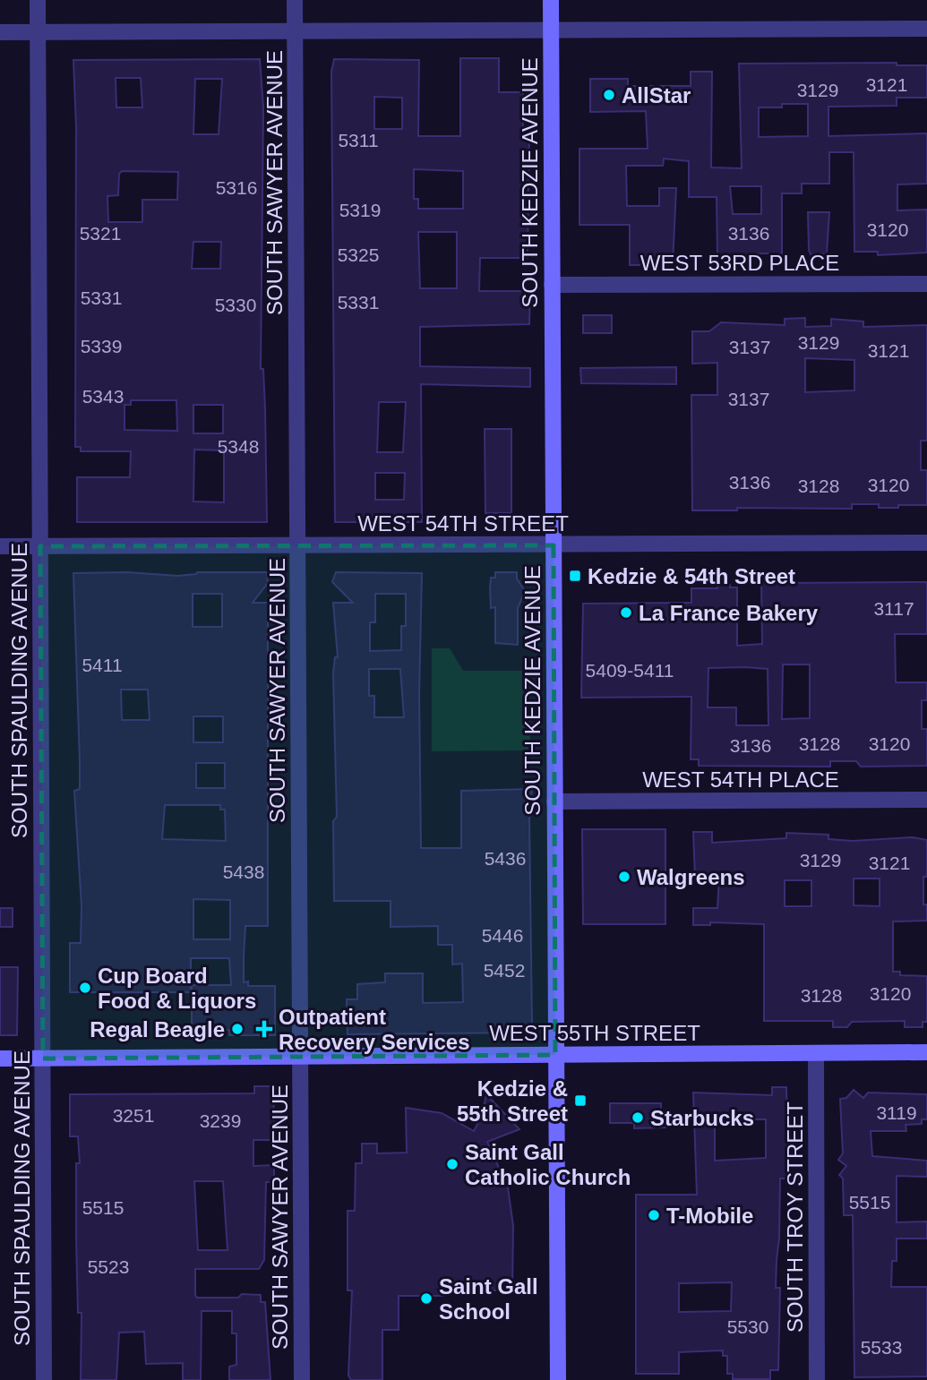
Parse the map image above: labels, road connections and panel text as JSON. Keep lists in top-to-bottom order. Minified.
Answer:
{"streets":{"main road":["SOUTH KEDZIE AVENUE","WEST 55TH STREET"],"street":["SOUTH SAWYER AVENUE","WEST 53RD PLACE","WEST 54TH STREET","SOUTH SPAULDING AVENUE","WEST 54TH PLACE","SOUTH TROY STREET"]},"crossings":[["SOUTH SAWYER AVENUE","WEST 54TH STREET"],["SOUTH SAWYER AVENUE","WEST 55TH STREET"],["SOUTH KEDZIE AVENUE","WEST 53RD PLACE"],["SOUTH KEDZIE AVENUE","WEST 54TH STREET"],["SOUTH KEDZIE AVENUE","WEST 54TH PLACE"],["SOUTH KEDZIE AVENUE","WEST 55TH STREET"],["WEST 54TH STREET","SOUTH SPAULDING AVENUE"],["SOUTH SPAULDING AVENUE","WEST 55TH STREET"],["WEST 55TH STREET","SOUTH TROY STREET"]],"places":{"other":["AllStar","La France Bakery","Walgreens","Cup Board Food & Liquors","Regal Beagle","Starbucks","Saint Gall Catholic Church","T-Mobile","Saint Gall School"],"transit":["Kedzie & 54th Street","Kedzie & 55th Street"],"health":["Outpatient Recovery Services"]},"house_numbers":["3121","3129","5311","5316","5319","3120","5321","3136","5325","5331","5331","5330","3129","5339","3137","3121","5343","3137","5348","3136","3120","3128","3117","5411","5409-5411","3128","3120","3136","5436","3129","3121","5438","5446","5452","3120","3128","3119","3251","3239","5515","5515","5523","5530","5533"]}
